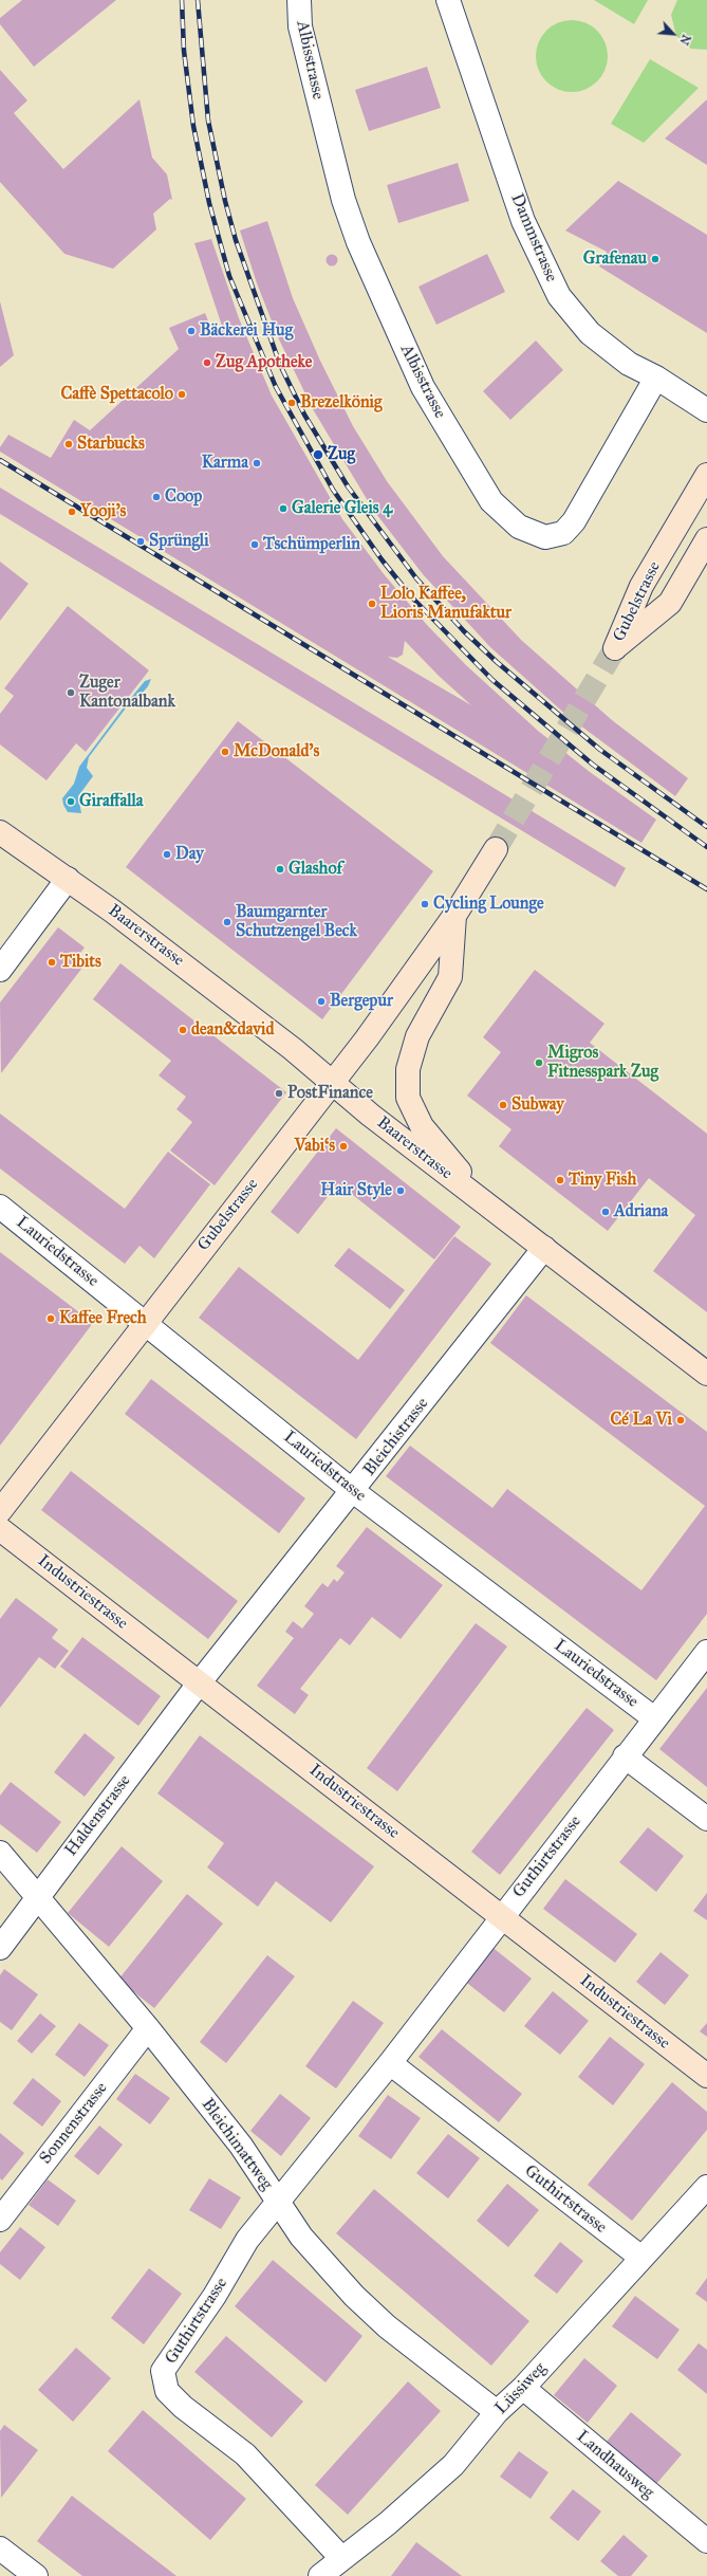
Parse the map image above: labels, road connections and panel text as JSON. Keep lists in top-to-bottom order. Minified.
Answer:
{"streets":{"street":["Albisstrasse","Dammstrasse","Gubelstrasse","Baarerstrasse","Lauriedstrasse","Bleichistrasse","Industriestrasse","Haldenstrasse","Guthirtstrasse","Sonnenstrasse","Bleichimattweg","Lüssiweg","Landhausweg"]},"crossings":[["Albisstrasse","Dammstrasse"],["Gubelstrasse","Baarerstrasse"],["Gubelstrasse","Lauriedstrasse"],["Baarerstrasse","Bleichistrasse"],["Lauriedstrasse","Bleichistrasse"],["Lauriedstrasse","Guthirtstrasse"],["Bleichistrasse","Industriestrasse"],["Bleichistrasse","Haldenstrasse"],["Industriestrasse","Haldenstrasse"],["Industriestrasse","Guthirtstrasse"],["Haldenstrasse","Bleichimattweg"],["Guthirtstrasse","Bleichimattweg"],["Guthirtstrasse","Lüssiweg"],["Sonnenstrasse","Bleichimattweg"],["Bleichimattweg","Lüssiweg"],["Lüssiweg","Landhausweg"]],"places":["Grafenau","Bäckerei Hug","Zug Apotheke","Caffè Spettacolo","Brezelkönig","Starbucks","Zug","Karma","Coop","Galerie Gleis 4","Yooji's","Sprüngli","Tschümperlin","Lolo Kaffee, Lioris Manufaktur","Zuger Kantonalbank","McDonald's","Giraffalla","Day","Glashof","Cycling Lounge","Baumgarnter Schutzengel Beck","Tibits","Bergepur","dean&david","Migros Fitnesspark Zug","PostFinance","Subway","Vabi‘s","Tiny Fish","Hair Style","Adriana","Kaffee Frech","Cé La Vi"],"north":"bottom right"}
